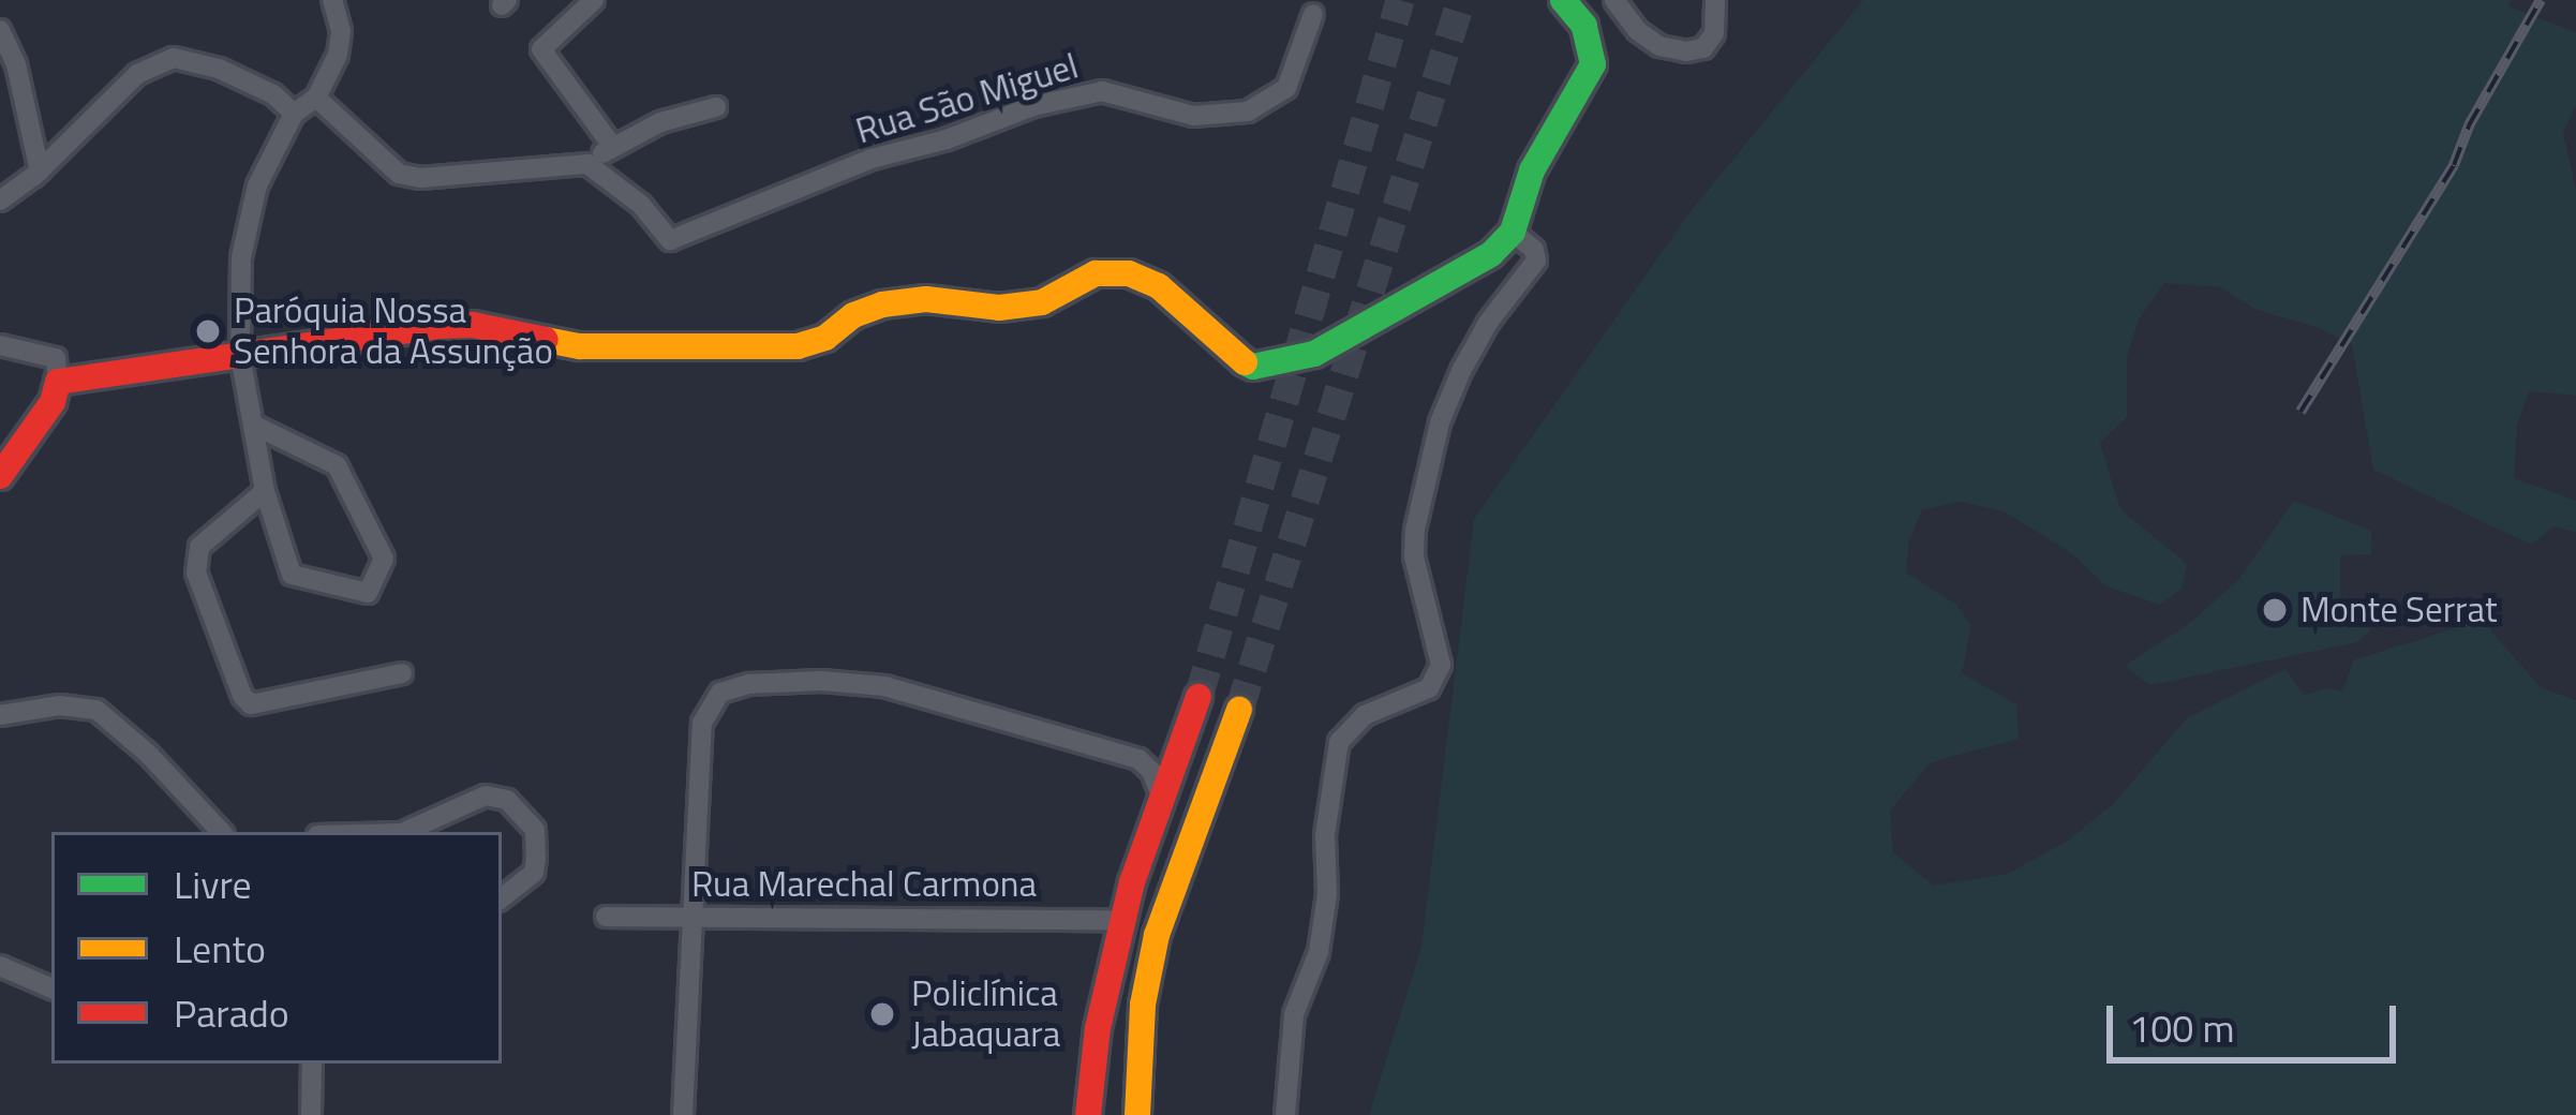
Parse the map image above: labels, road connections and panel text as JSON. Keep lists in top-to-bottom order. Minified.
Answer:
{"streets":{"street":["Rua São Miguel","Rua Marechal Carmona"]},"places":["Paróquia Nossa Senhora da Assunção","Monte Serrat","Policlínica Jabaquara"],"legend":["Livre","Lento","Parado"],"scale_bar":"100 m"}
